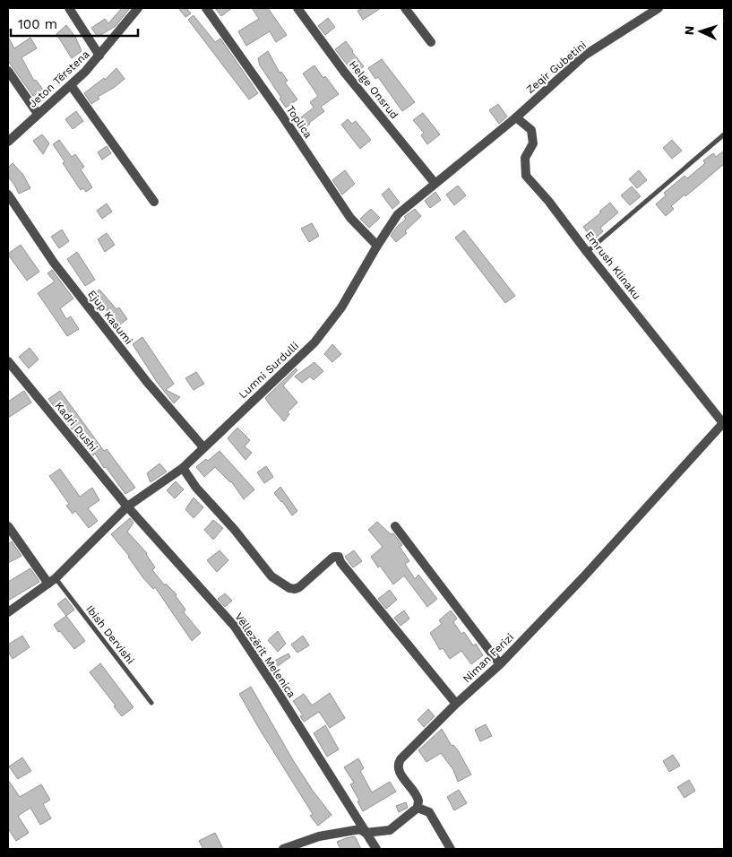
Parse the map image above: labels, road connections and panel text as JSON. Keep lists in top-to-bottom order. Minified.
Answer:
{"streets":{"street":["Zeqir Gubetini","Jeton Tërstena","Helge Onsrud","Toplica","Emrush Klinaku","Ejup Kasumi","Lumni Surdulli","Kadri Dushi","Vëllezërit Melenica","Niman Ferizi"],"lane":["Ibish Dervishi"]},"crossings":[["Zeqir Gubetini","Emrush Klinaku"],["Zeqir Gubetini","Lumni Surdulli"],["Helge Onsrud","Lumni Surdulli"],["Toplica","Lumni Surdulli"],["Emrush Klinaku","Lumni Surdulli"],["Emrush Klinaku","Niman Ferizi"],["Ejup Kasumi","Lumni Surdulli"],["Lumni Surdulli","Kadri Dushi"],["Lumni Surdulli","Ibish Dervishi"],["Lumni Surdulli","Vëllezërit Melenica"],["Kadri Dushi","Vëllezërit Melenica"]],"scale_bar":"100 m","north":"left"}
